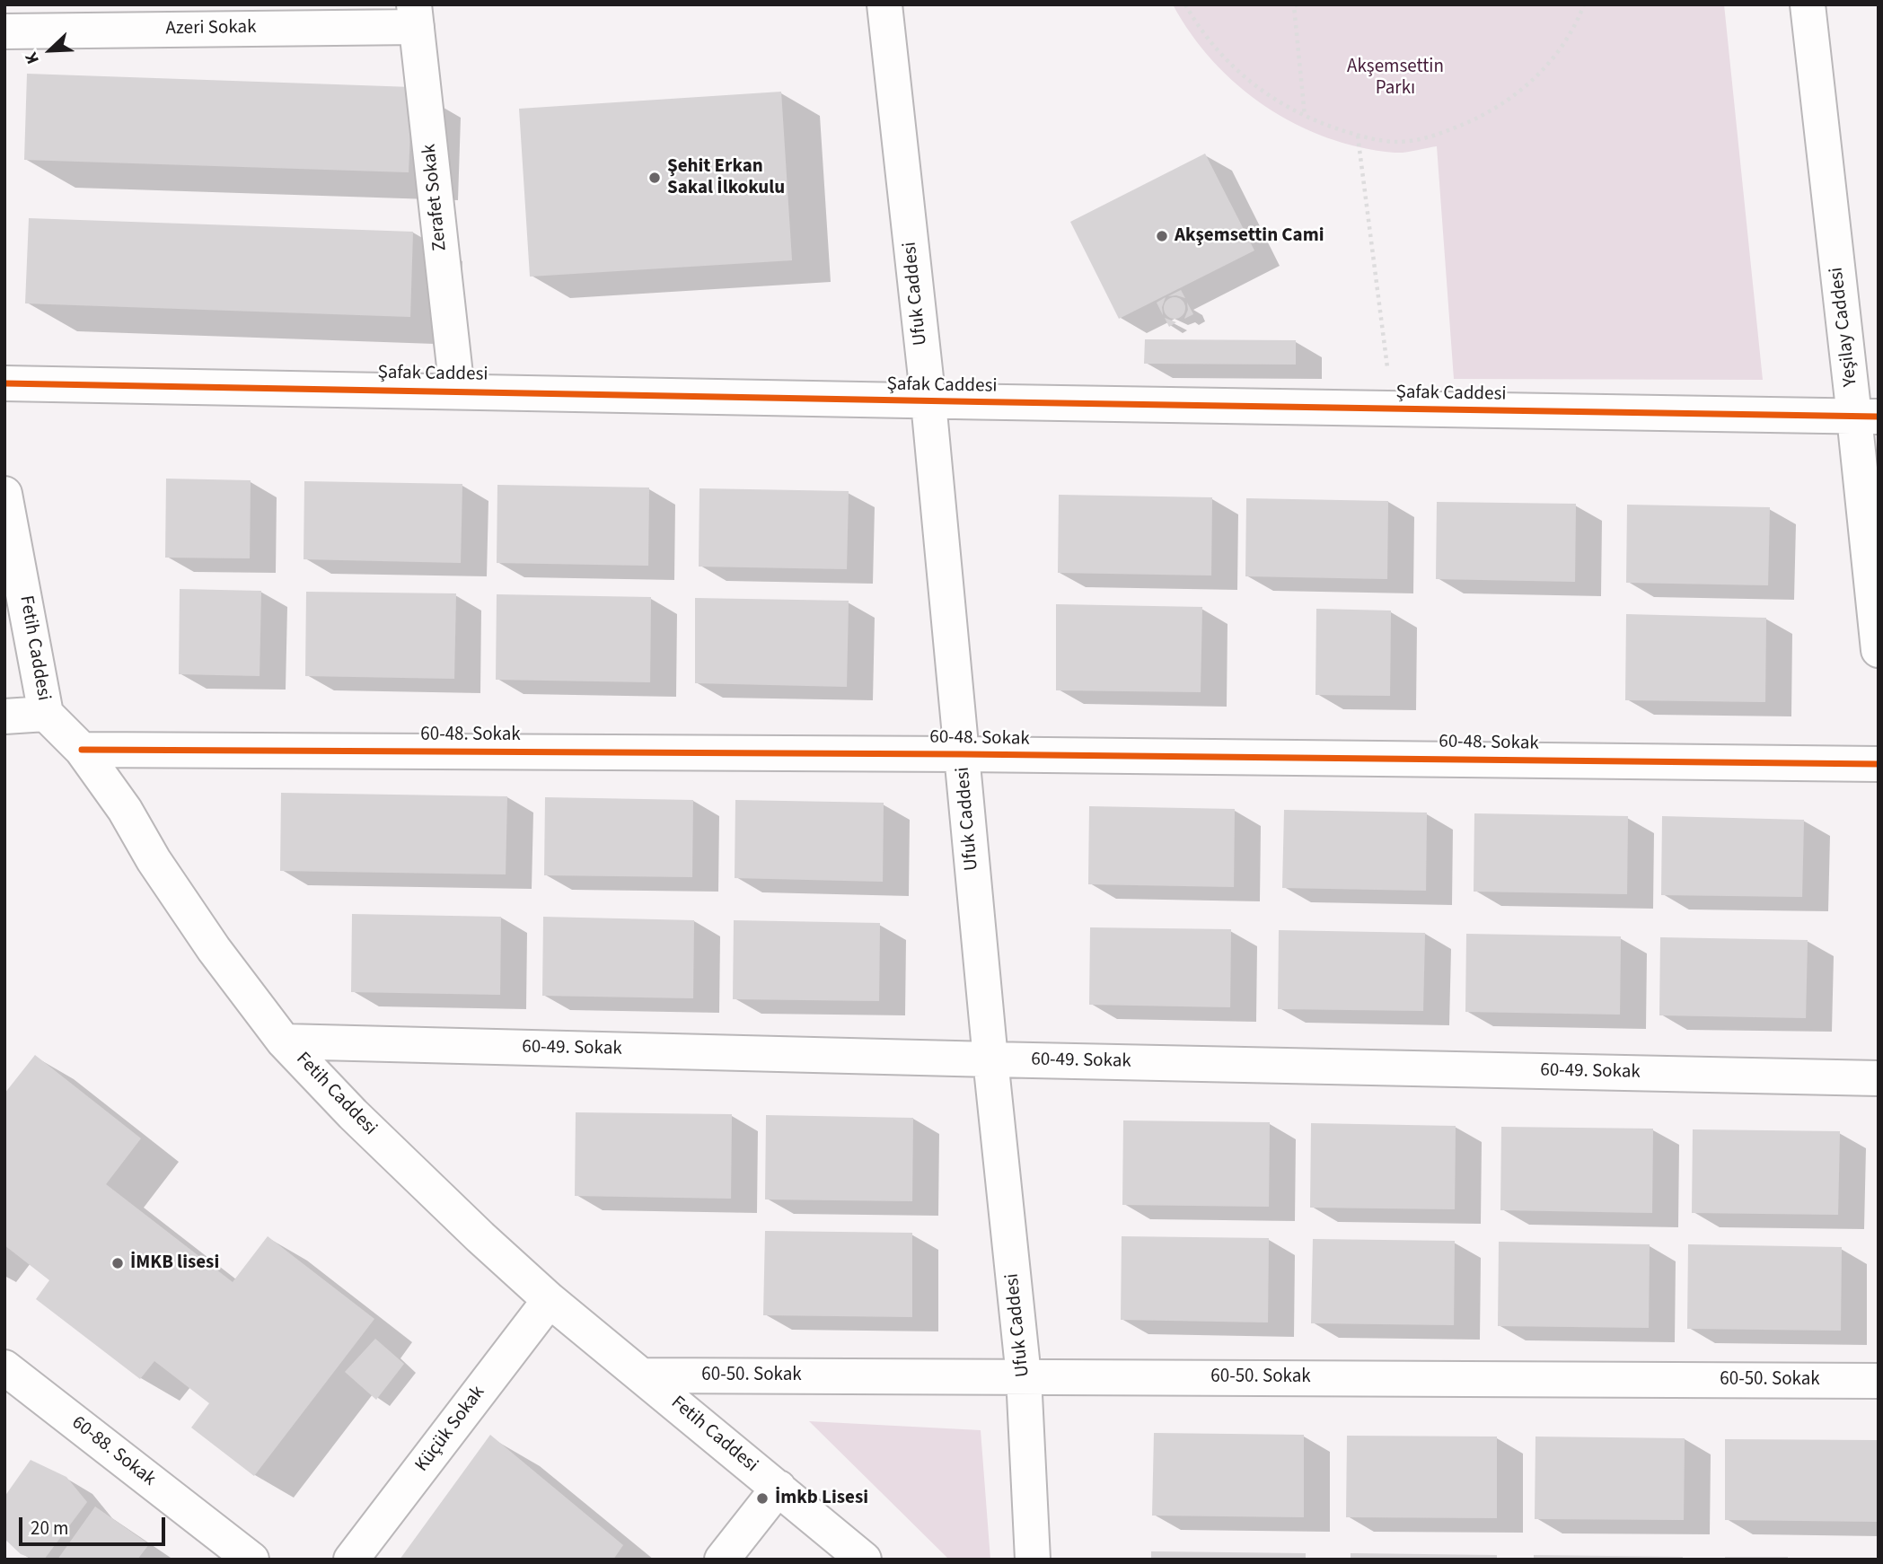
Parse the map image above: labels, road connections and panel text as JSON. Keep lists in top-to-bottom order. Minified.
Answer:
{"streets":{"street":["Azeri Sokak","Zerafet Sokak","Ufuk Caddesi","Yeşilay Caddesi","Şafak Caddesi","Fetih Caddesi","60-48. Sokak","60-49. Sokak","60-50. Sokak","Küçük Sokak","60-88. Sokak"]},"crossings":[["Azeri Sokak","Zerafet Sokak"],["Zerafet Sokak","Şafak Caddesi"],["Ufuk Caddesi","Şafak Caddesi"],["Ufuk Caddesi","60-48. Sokak"],["Ufuk Caddesi","60-49. Sokak"],["Ufuk Caddesi","60-50. Sokak"],["Yeşilay Caddesi","Şafak Caddesi"],["Fetih Caddesi","60-48. Sokak"],["Fetih Caddesi","60-49. Sokak"],["Fetih Caddesi","60-50. Sokak"],["Fetih Caddesi","Küçük Sokak"]],"parks":["Akşemsettin Parkı"],"places":["Şehit Erkan Sakal İlkokulu","Akşemsettin Cami","İMKB lisesi","İmkb Lisesi"],"scale_bar":"20 m","north":"bottom left"}
